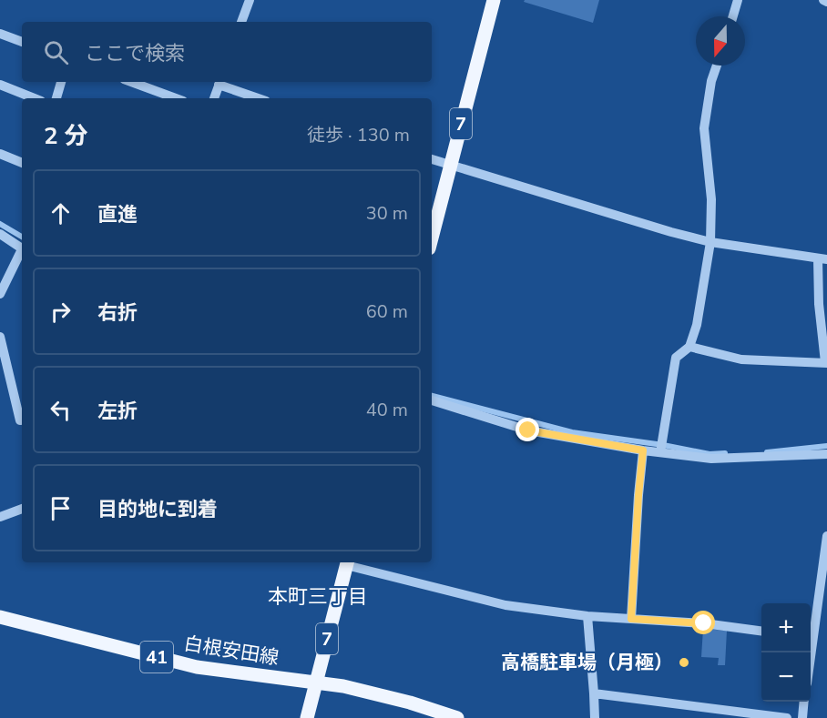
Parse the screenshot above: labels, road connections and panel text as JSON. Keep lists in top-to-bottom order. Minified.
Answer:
{"streets":{"main road":["7","白根安田線","41"]},"crossings":[["7","白根安田線"]],"districts":["本町三丁目"],"places":["高橋駐車場（月極）"],"north":"bottom","page":{"search":"ここで検索","heading":["2 分","徒歩 · 130 m"],"list":[["直進","30 m"],["右折","60 m"],["左折","40 m"],"目的地に到着"],"map_buttons":["+","−"]}}
